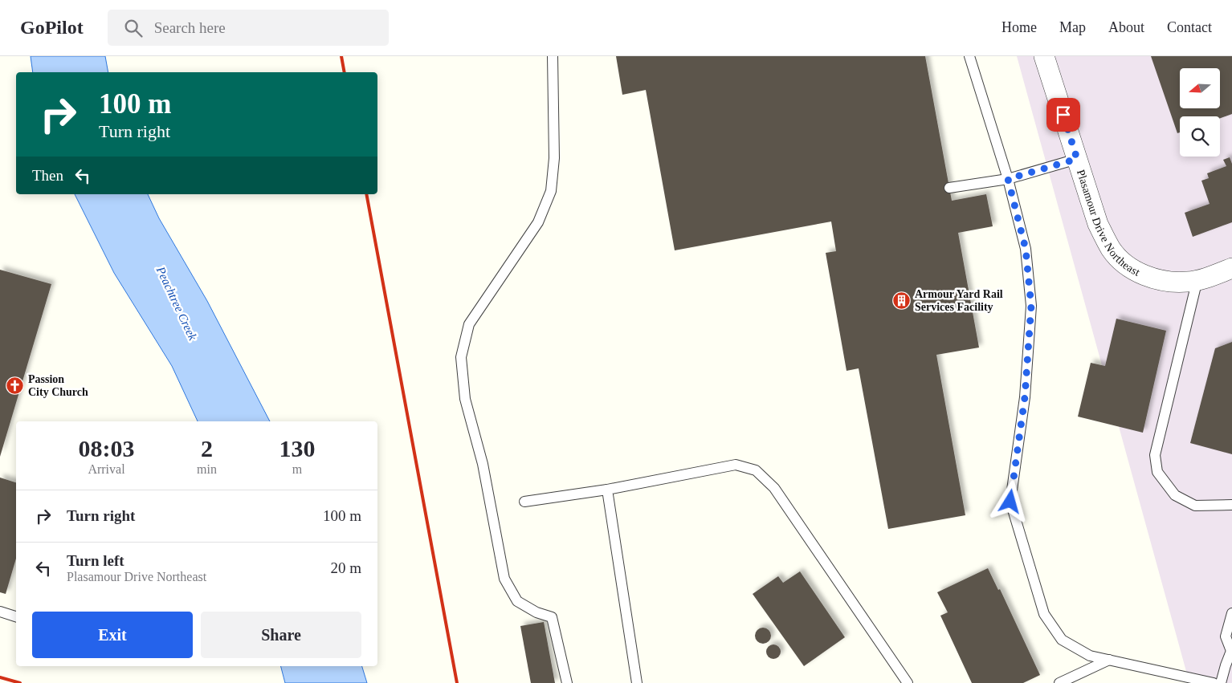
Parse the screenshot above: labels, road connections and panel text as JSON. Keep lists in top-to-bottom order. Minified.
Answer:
{"streets":{"street":["Plasamour Drive Northeast"]},"water":["Peachtree Creek"],"places":{"building":["Armour Yard Rail Services Facility"],"church":["Passion City Church"]},"north":"left","page":{"header":"GoPilot","search":"Search here","nav":["Home","Map","About","Contact"],"turn":["100 m","Turn right"],"then":"Then","eta":["08:03","Arrival","2","min","130","m"],"list":[{"name":"Turn right","value":"100 m"},{"name":"Turn left","note":"Plasamour Drive Northeast","value":"20 m"}],"buttons":["Exit","Share"]}}
